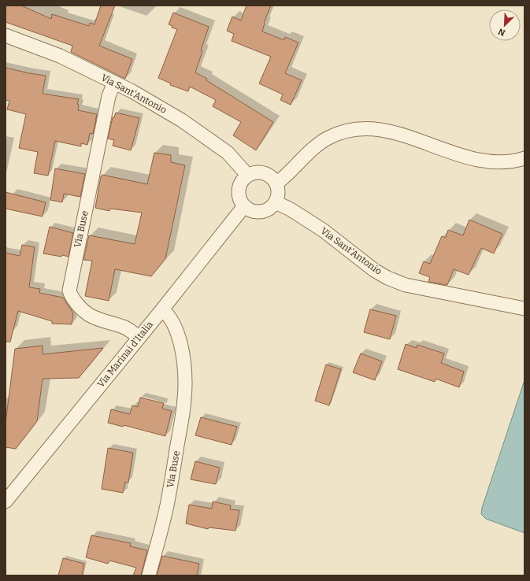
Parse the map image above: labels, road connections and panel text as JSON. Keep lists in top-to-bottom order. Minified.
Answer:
{"streets":{"street":["Via Sant'Antonio","Via Buse","Via Marinai d'Italia"]},"crossings":[["Via Sant'Antonio","Via Buse"],["Via Sant'Antonio","Via Marinai d'Italia"],["Via Buse","Via Marinai d'Italia"]],"north":"bottom left"}
